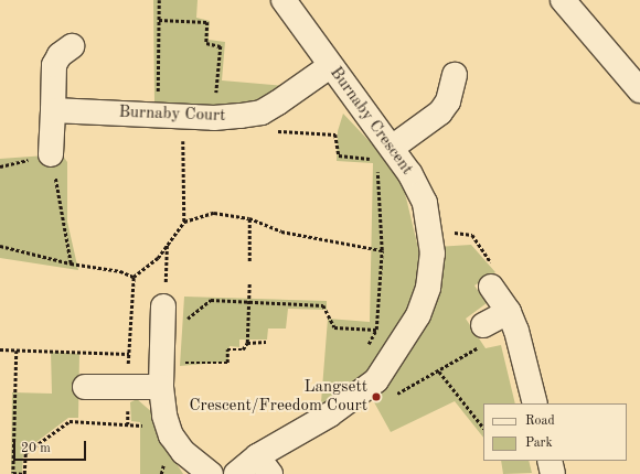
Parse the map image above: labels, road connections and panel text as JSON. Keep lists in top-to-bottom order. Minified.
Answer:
{"streets":{"street":["Burnaby Court","Burnaby Crescent"]},"crossings":[["Burnaby Court","Burnaby Crescent"]],"places":["Langsett Crescent/Freedom Court"],"legend":["Road","Park"],"scale_bar":"20 m"}
